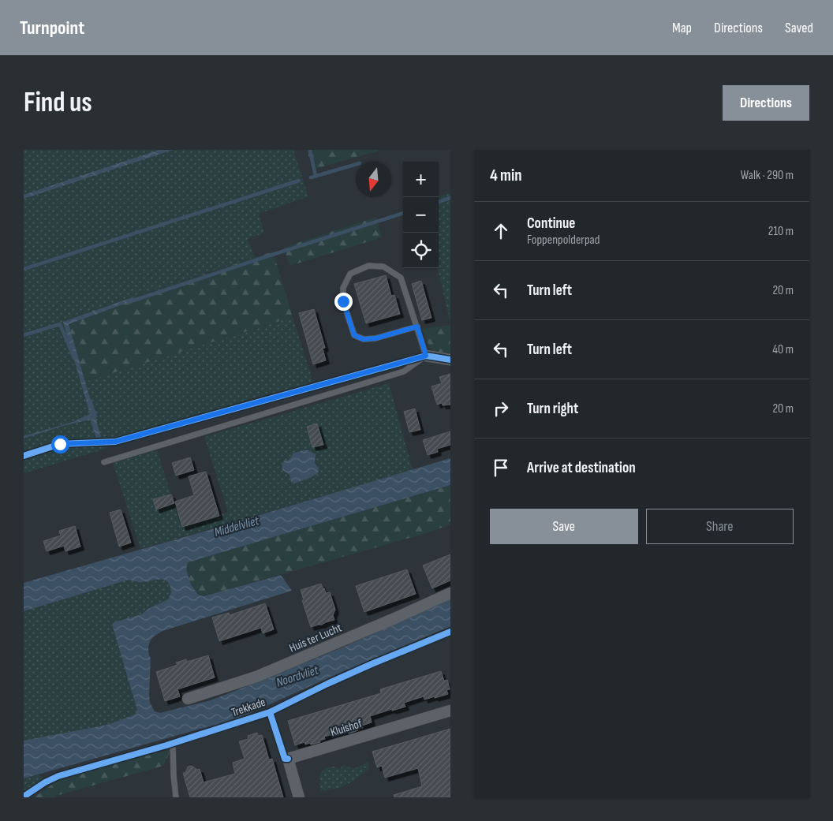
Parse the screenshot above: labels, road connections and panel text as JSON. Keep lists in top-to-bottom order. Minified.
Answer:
{"streets":{"street":["Huis ter Lucht","Kluishof"],"lane":["Trekkade"]},"water":["Middelvliet","Noordvliet"],"north":"bottom","page":{"header":"Turnpoint","nav":["Map","Directions","Saved"],"buttons":["Directions",["Save","Share"]],"title":"Find us","heading":["4 min","Walk · 290 m"],"map_buttons":["+","−"],"list":[["Continue","Foppenpolderpad","210 m"],["Turn left","20 m"],["Turn left","40 m"],["Turn right","20 m"],"Arrive at destination"]}}
